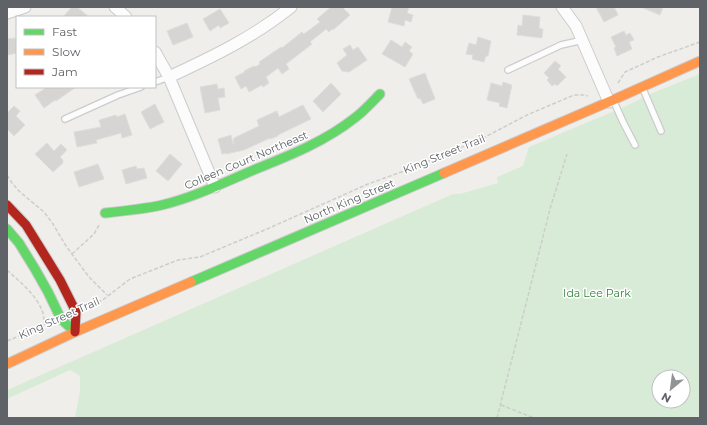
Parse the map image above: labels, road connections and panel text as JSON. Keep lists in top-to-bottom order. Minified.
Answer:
{"streets":{"main road":["Colleen Court Northeast","North King Street"],"path":["King Street Trail"]},"crossings":[["King Street Trail","North King Street"]],"parks":["Ida Lee Park"],"legend":["Fast","Slow","Jam"],"north":"bottom left"}
